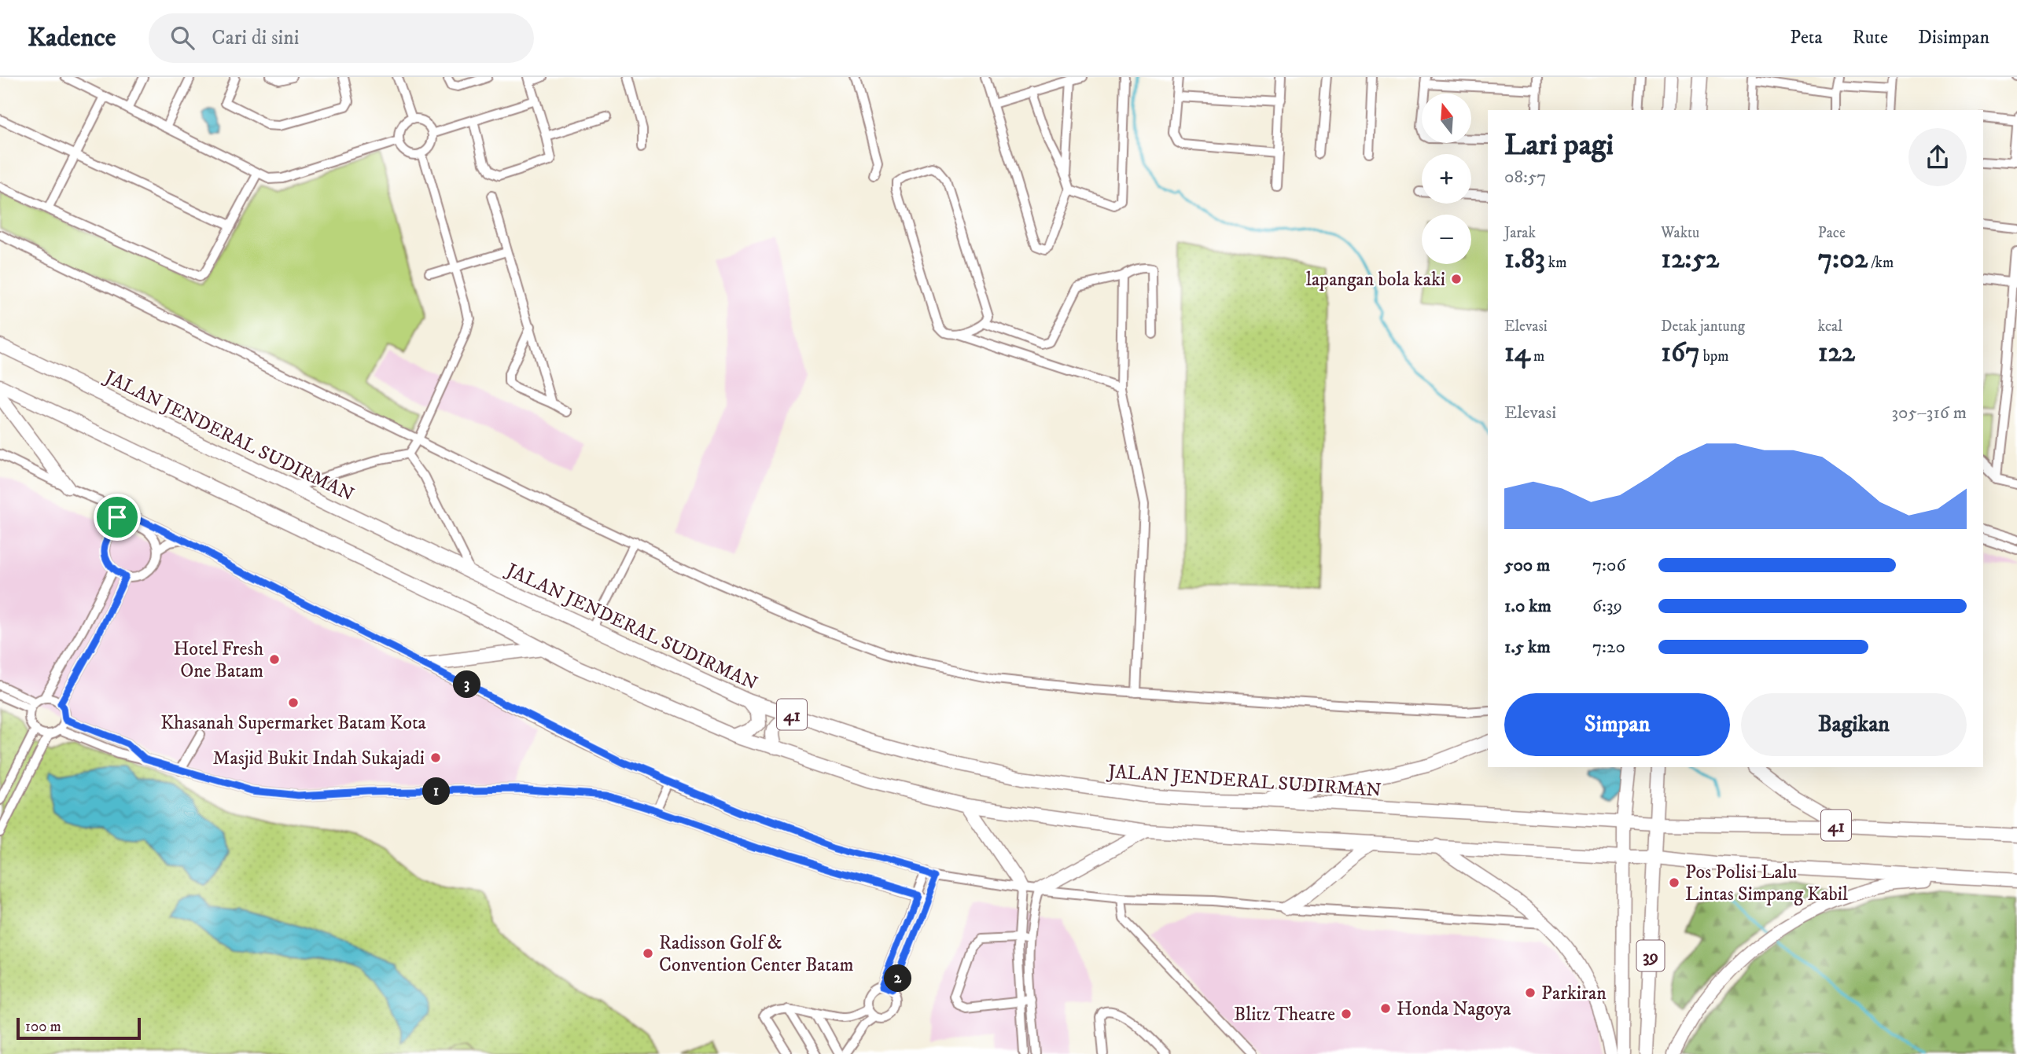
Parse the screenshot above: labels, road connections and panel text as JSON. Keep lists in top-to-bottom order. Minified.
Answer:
{"streets":{"highway":["JALAN JENDERAL SUDIRMAN","41","39"]},"crossings":[["JALAN JENDERAL SUDIRMAN","39"],["41","39"]],"places":["lapangan bola kaki","Hotel Fresh One Batam","Khasanah Supermarket Batam Kota","Masjid Bukit Indah Sukajadi","Pos Polisi Lalu Lintas Simpang Kabil","Radisson Golf & Convention Center Batam","Parkiran","Honda Nagoya","Blitz Theatre"],"scale_bar":"100 m","north":"top","page":{"header":"Kadence","search":"Cari di sini","nav":["Peta","Rute","Disimpan"],"map_buttons":["+","−"],"heading":["Lari pagi","08:57"],"stats":[["Jarak","1.83 km"],["Waktu","12:52"],["Pace","7:02 /km"],["Elevasi","14 m"],["Detak jantung","167 bpm"],["kcal","122"]],"chart":["Elevasi","305–316 m"],"list":[{"name":"500 m","note":"7:06"},{"name":"1.0 km","note":"6:39"},{"name":"1.5 km","note":"7:20"}],"pins":["3","1","2"],"buttons":["Simpan","Bagikan"],"scale":"100 m"}}
